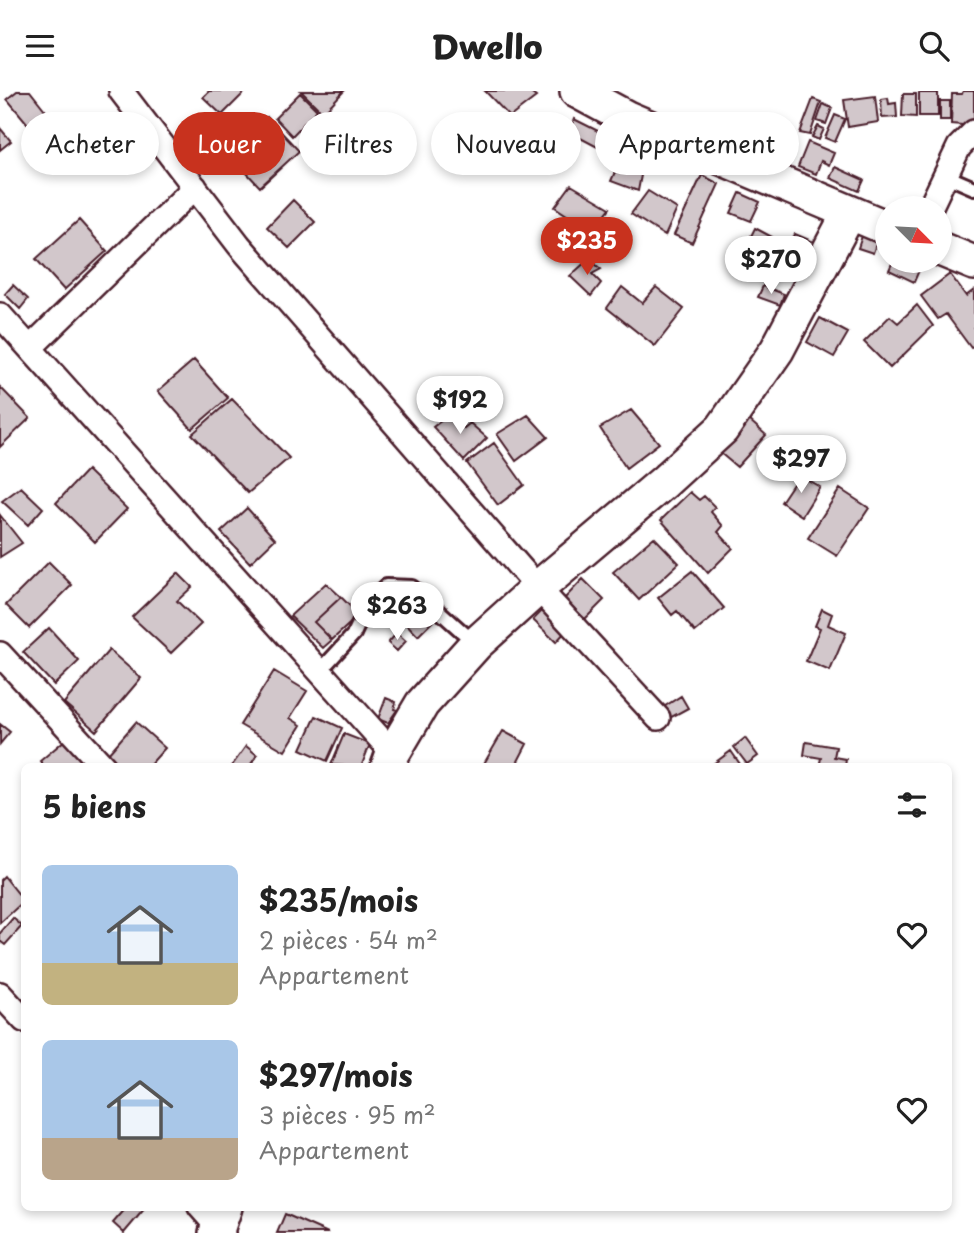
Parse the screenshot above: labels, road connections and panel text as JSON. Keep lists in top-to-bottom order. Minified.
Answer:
{"north":"bottom right","page":{"header":"Dwello","chip":["Acheter","Louer","Filtres","Nouveau","Appartement"],"price":["$235","$270","$192","$297","$263"],"heading":"5 biens","list":[{"name":"$235/mois","note":"2 pièces · 54 m² · Appartement"},{"name":"$297/mois","note":"3 pièces · 95 m² · Appartement"}]}}
